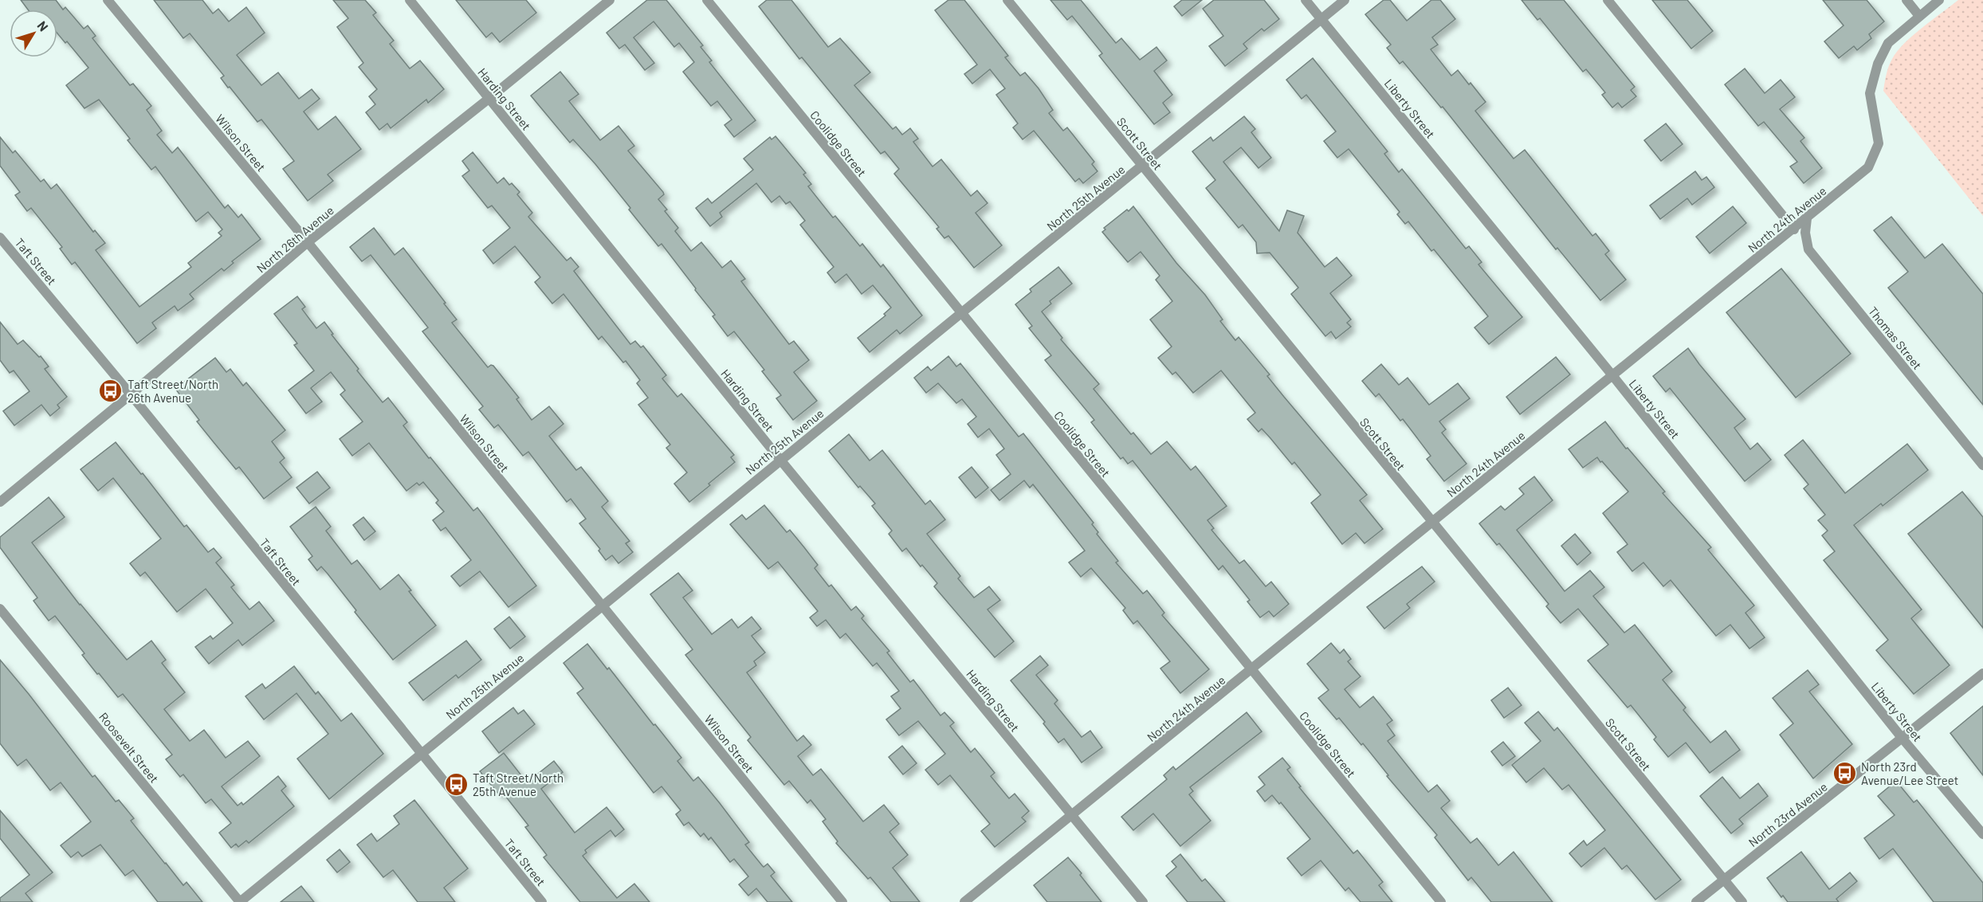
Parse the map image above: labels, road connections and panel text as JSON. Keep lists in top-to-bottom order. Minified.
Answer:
{"streets":{"street":["Harding Street","Liberty Street","Wilson Street","Coolidge Street","Scott Street","North 25th Avenue","North 24th Avenue","North 26th Avenue","Taft Street","Thomas Street","Roosevelt Street","North 23rd Avenue"]},"crossings":[["Harding Street","North 25th Avenue"],["Harding Street","North 24th Avenue"],["Harding Street","North 26th Avenue"],["Liberty Street","North 25th Avenue"],["Liberty Street","North 24th Avenue"],["Liberty Street","North 23rd Avenue"],["Wilson Street","North 25th Avenue"],["Wilson Street","North 26th Avenue"],["Coolidge Street","North 25th Avenue"],["Coolidge Street","North 24th Avenue"],["Scott Street","North 25th Avenue"],["Scott Street","North 24th Avenue"],["Scott Street","North 23rd Avenue"],["North 25th Avenue","Taft Street"],["North 25th Avenue","Roosevelt Street"],["North 24th Avenue","Thomas Street"],["North 26th Avenue","Taft Street"]],"places":{"bus stop":["Taft Street/North 26th Avenue","North 23rd Avenue/Lee Street","Taft Street/North 25th Avenue"]},"north":"top right"}
